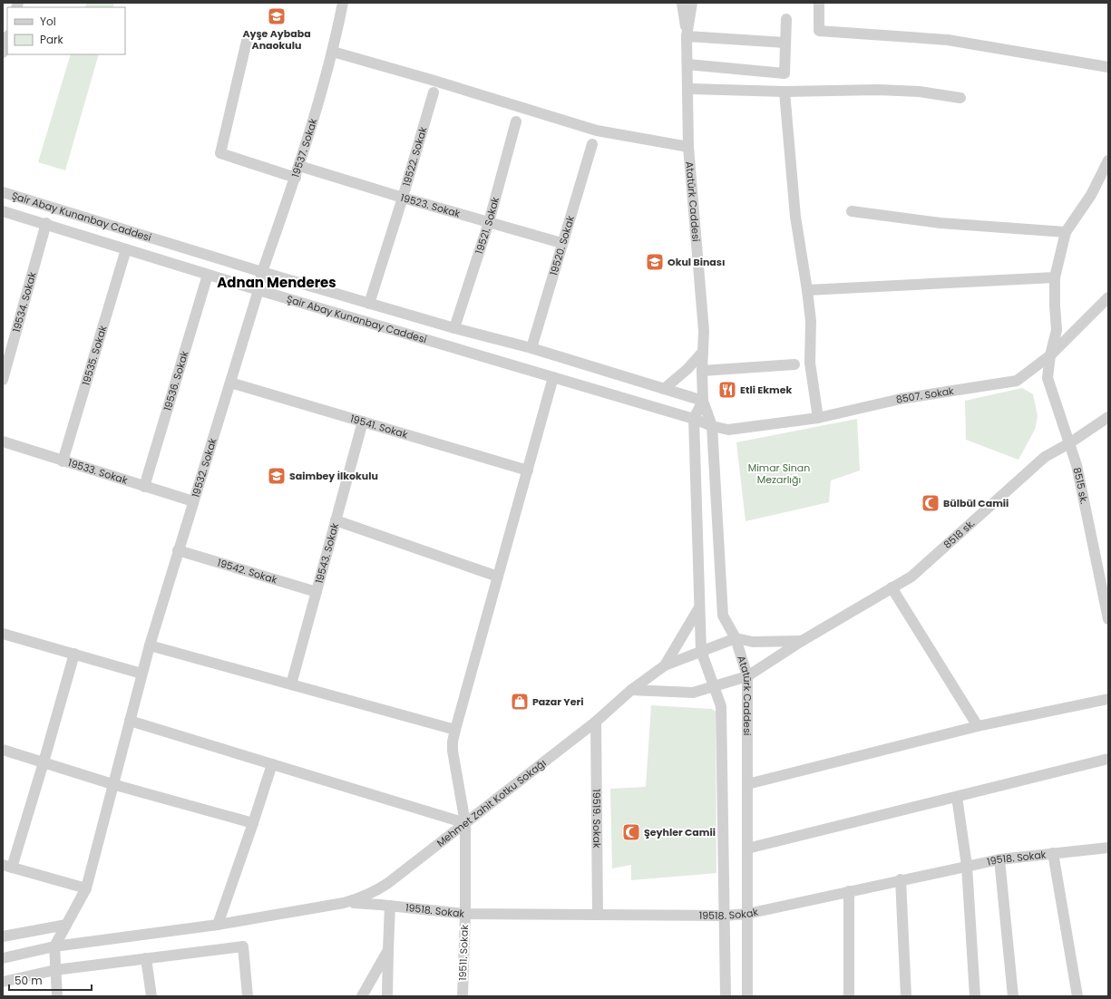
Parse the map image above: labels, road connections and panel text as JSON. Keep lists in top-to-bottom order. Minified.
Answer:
{"streets":{"street":["19537. Sokak","19522. Sokak","Atatürk Caddesi","19523. Sokak","Şair Abay Kunanbay Caddesi","19521. Sokak","19520. Sokak","19534. Sokak","19535. Sokak","19536. Sokak","8507. Sokak","19541. Sokak","19532. Sokak","19533. Sokak","8515 sk.","8518 sk.","19543. Sokak","19542. Sokak","Mehmet Zahit Kotku Sokağı","19519. Sokak","19518. Sokak","19511. Sokak"]},"crossings":[["19537. Sokak","19523. Sokak"],["19537. Sokak","Şair Abay Kunanbay Caddesi"],["19537. Sokak","19532. Sokak"],["19522. Sokak","19523. Sokak"],["19522. Sokak","Şair Abay Kunanbay Caddesi"],["Atatürk Caddesi","Şair Abay Kunanbay Caddesi"],["Atatürk Caddesi","8507. Sokak"],["Atatürk Caddesi","8518 sk."],["Atatürk Caddesi","19518. Sokak"],["19523. Sokak","19521. Sokak"],["19523. Sokak","19520. Sokak"],["Şair Abay Kunanbay Caddesi","19521. Sokak"],["Şair Abay Kunanbay Caddesi","19520. Sokak"],["Şair Abay Kunanbay Caddesi","19534. Sokak"],["Şair Abay Kunanbay Caddesi","19535. Sokak"],["Şair Abay Kunanbay Caddesi","19536. Sokak"],["Şair Abay Kunanbay Caddesi","8507. Sokak"],["Şair Abay Kunanbay Caddesi","19532. Sokak"],["Şair Abay Kunanbay Caddesi","19511. Sokak"],["19535. Sokak","19533. Sokak"],["19536. Sokak","19533. Sokak"],["8507. Sokak","8515 sk."],["19541. Sokak","19532. Sokak"],["19541. Sokak","19543. Sokak"],["19541. Sokak","19511. Sokak"],["19532. Sokak","19533. Sokak"],["19532. Sokak","19542. Sokak"],["8515 sk.","8518 sk."],["8518 sk.","Mehmet Zahit Kotku Sokağı"],["19543. Sokak","19542. Sokak"],["Mehmet Zahit Kotku Sokağı","19519. Sokak"],["Mehmet Zahit Kotku Sokağı","19518. Sokak"],["Mehmet Zahit Kotku Sokağı","19511. Sokak"],["19519. Sokak","19518. Sokak"],["19518. Sokak","19511. Sokak"]],"districts":["Adnan Menderes"],"parks":["Mimar Sinan Mezarlığı"],"places":{"school or university":["Ayşe Aybaba Anaokulu","Okul Binası","Saimbey İlkokulu"],"restaurant":["Etli Ekmek"],"mosque":["Bülbül Camii","Şeyhler Camii"],"shop":["Pazar Yeri"]},"legend":["Yol","Park"],"scale_bar":"50 m"}
